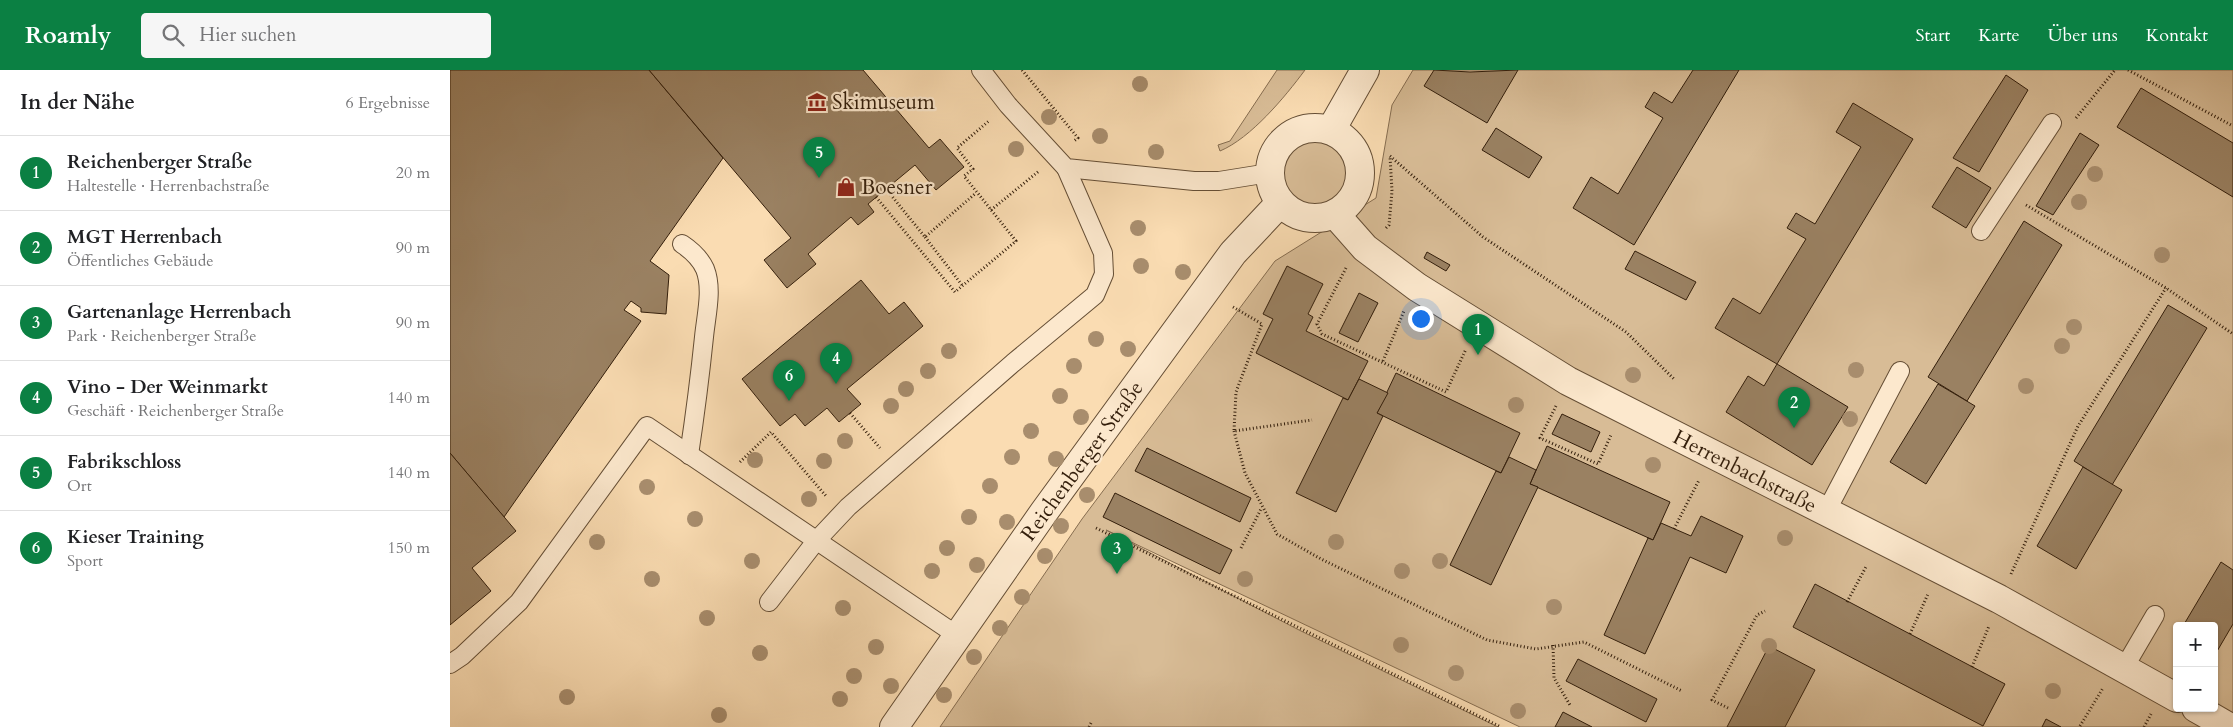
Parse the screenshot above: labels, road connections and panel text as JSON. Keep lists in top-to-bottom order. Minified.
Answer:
{"streets":{"street":["Reichenberger Straße","Herrenbachstraße"]},"crossings":[["Reichenberger Straße","Herrenbachstraße"]],"places":{"museum":["Skimuseum"],"shop":["Boesner"]},"page":{"header":"Roamly","search":"Hier suchen","nav":["Start","Karte","Über uns","Kontakt"],"heading":["In der Nähe","6 Ergebnisse"],"list":[{"mark":"1","name":"Reichenberger Straße","note":"Haltestelle · Herrenbachstraße","value":"20 m"},{"mark":"2","name":"MGT Herrenbach","note":"Öffentliches Gebäude","value":"90 m"},{"mark":"3","name":"Gartenanlage Herrenbach","note":"Park · Reichenberger Straße","value":"90 m"},{"mark":"4","name":"Vino - Der Weinmarkt","note":"Geschäft · Reichenberger Straße","value":"140 m"},{"mark":"5","name":"Fabrikschloss","note":"Ort","value":"140 m"},{"mark":"6","name":"Kieser Training","note":"Sport","value":"150 m"}],"pins":["5","1","4","6","2","3"],"map_buttons":["+","−"]}}
